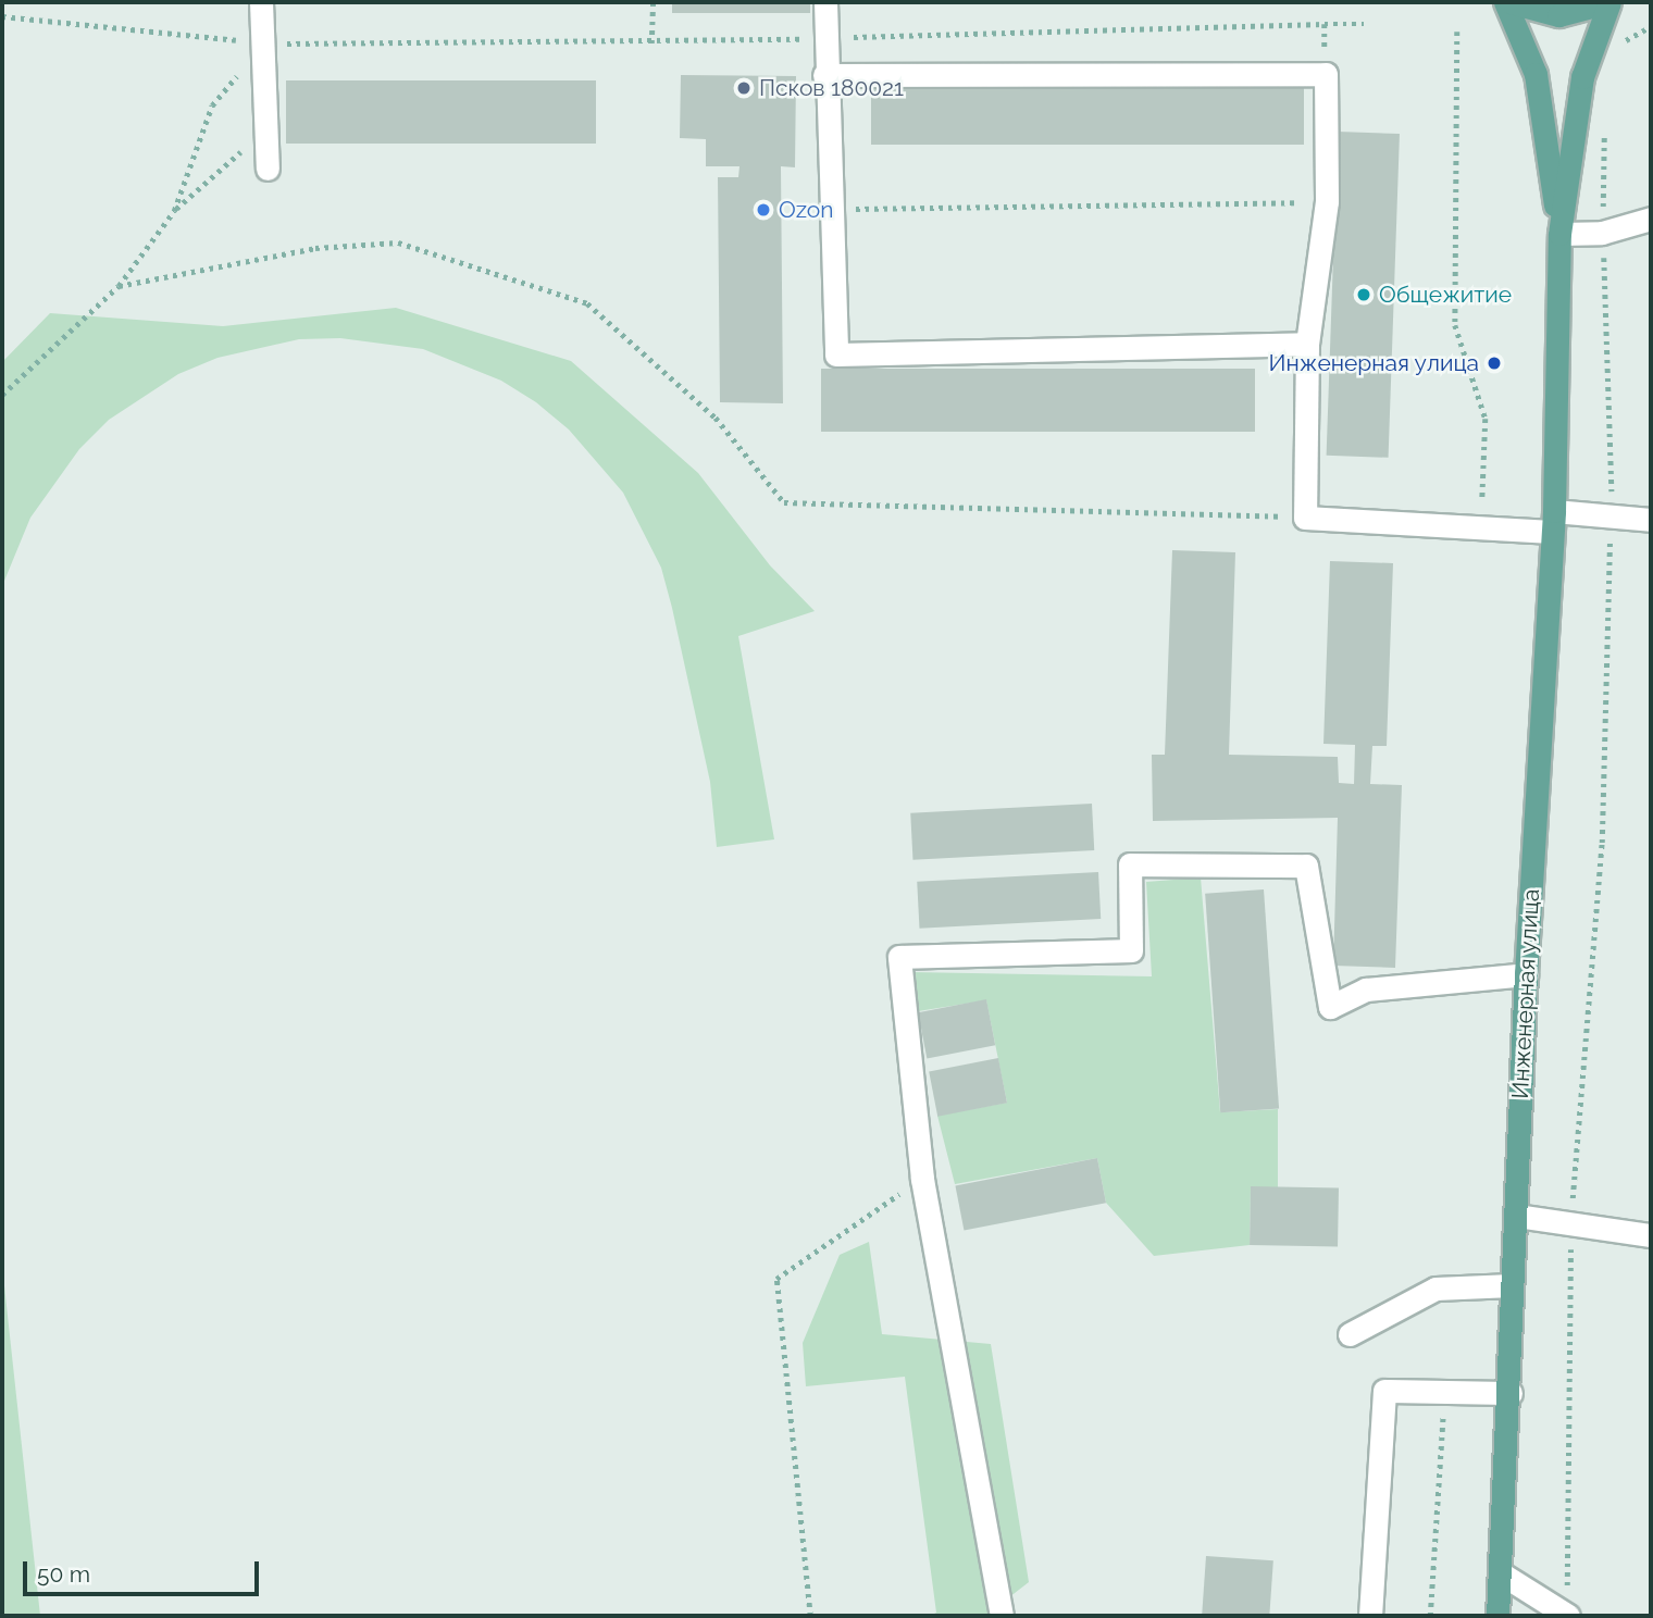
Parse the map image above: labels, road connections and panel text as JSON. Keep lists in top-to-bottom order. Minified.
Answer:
{"streets":{"main road":["Инженерная улица"]},"places":["Псков 180021","Ozon","Общежитие","Инженерная улица"],"scale_bar":"50 m"}
